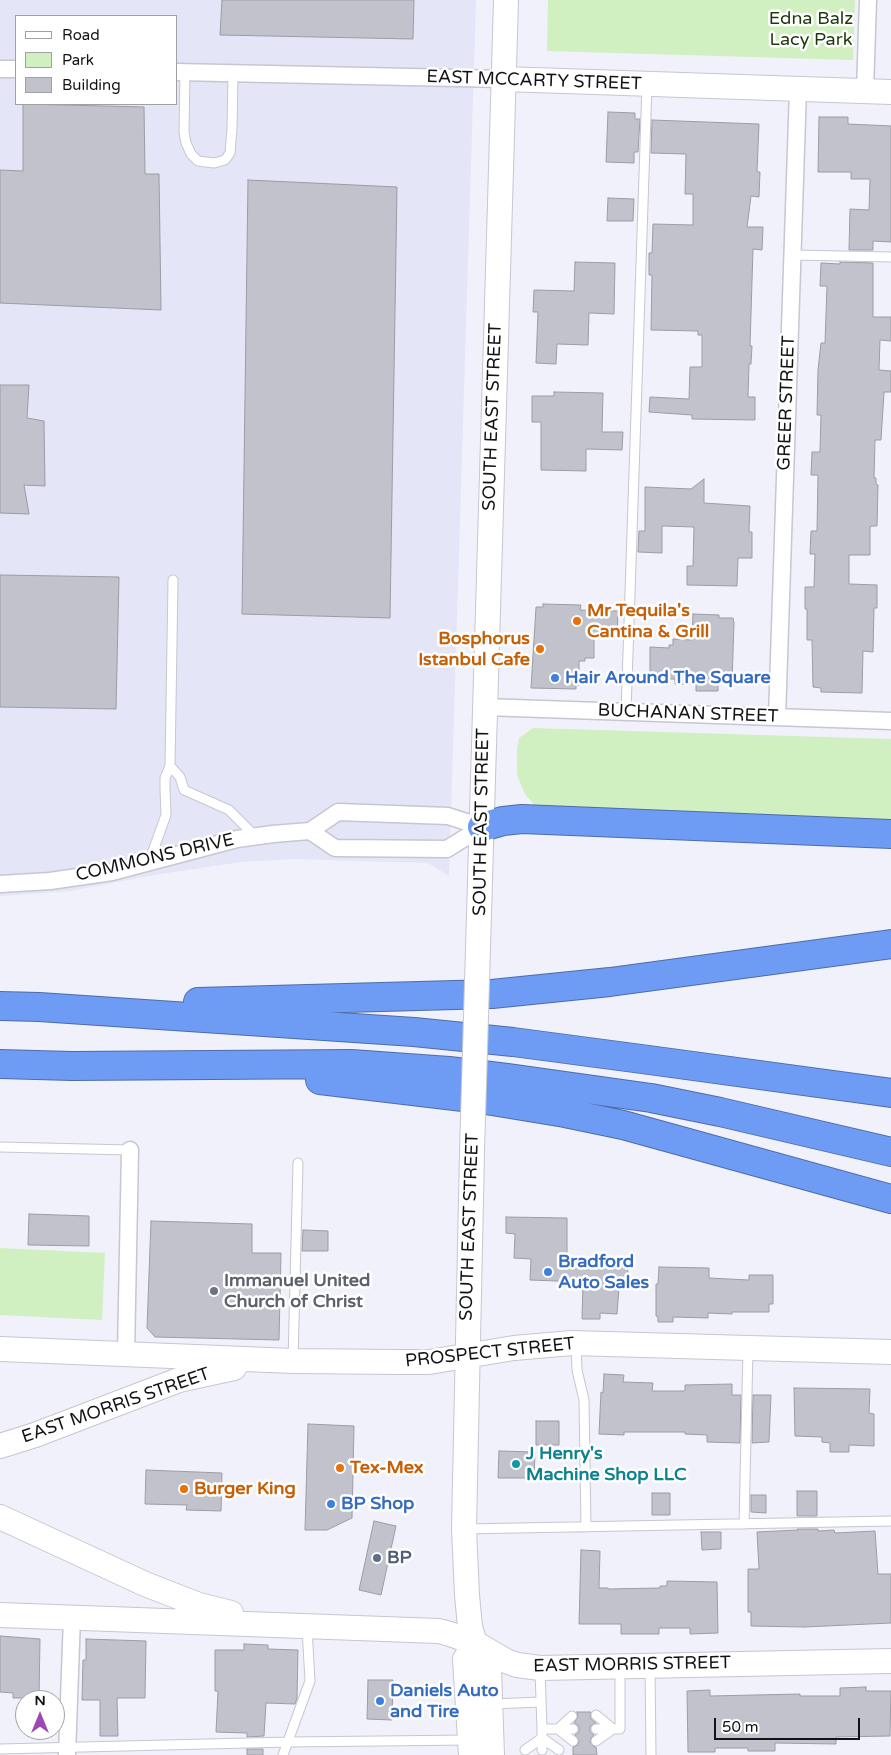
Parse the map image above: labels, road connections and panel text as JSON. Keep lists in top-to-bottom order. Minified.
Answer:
{"streets":{"main road":["EAST MCCARTY STREET","SOUTH EAST STREET","PROSPECT STREET","EAST MORRIS STREET"],"street":["GREER STREET","BUCHANAN STREET","COMMONS DRIVE"]},"crossings":[["EAST MCCARTY STREET","GREER STREET"],["EAST MCCARTY STREET","SOUTH EAST STREET"],["GREER STREET","BUCHANAN STREET"],["SOUTH EAST STREET","BUCHANAN STREET"],["SOUTH EAST STREET","PROSPECT STREET"],["SOUTH EAST STREET","EAST MORRIS STREET"],["PROSPECT STREET","EAST MORRIS STREET"]],"parks":["Edna Balz Lacy Park"],"places":["Mr Tequila's Cantina & Grill","Bosphorus Istanbul Cafe","Hair Around The Square","Bradford Auto Sales","Immanuel United Church of Christ","J Henry's Machine Shop LLC","Tex-Mex","Burger King","BP Shop","BP","Daniels Auto and Tire"],"legend":["Road","Park","Building"],"scale_bar":"50 m","north":"top"}
